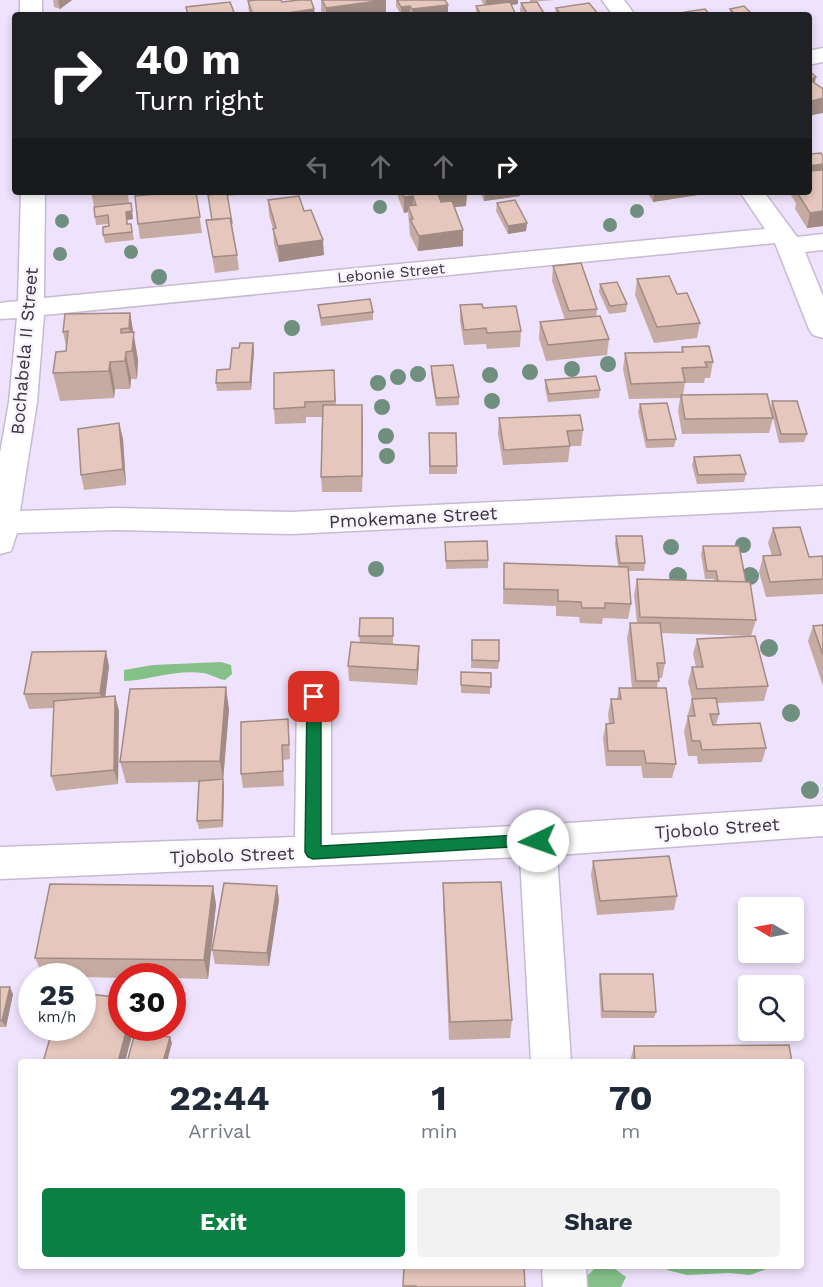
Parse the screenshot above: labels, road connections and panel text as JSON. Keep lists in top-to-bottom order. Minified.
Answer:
{"streets":{"street":["Lebonie Street","Bochabela II Street","Pmokemane Street","Tjobolo Street"]},"crossings":[["Lebonie Street","Bochabela II Street"],["Bochabela II Street","Pmokemane Street"]],"north":"left","page":{"turn":["40 m","Turn right"],"speed":"25 km/h","limit":"30","eta":["22:44","Arrival","1","min","70","m"],"buttons":["Exit","Share"]}}
